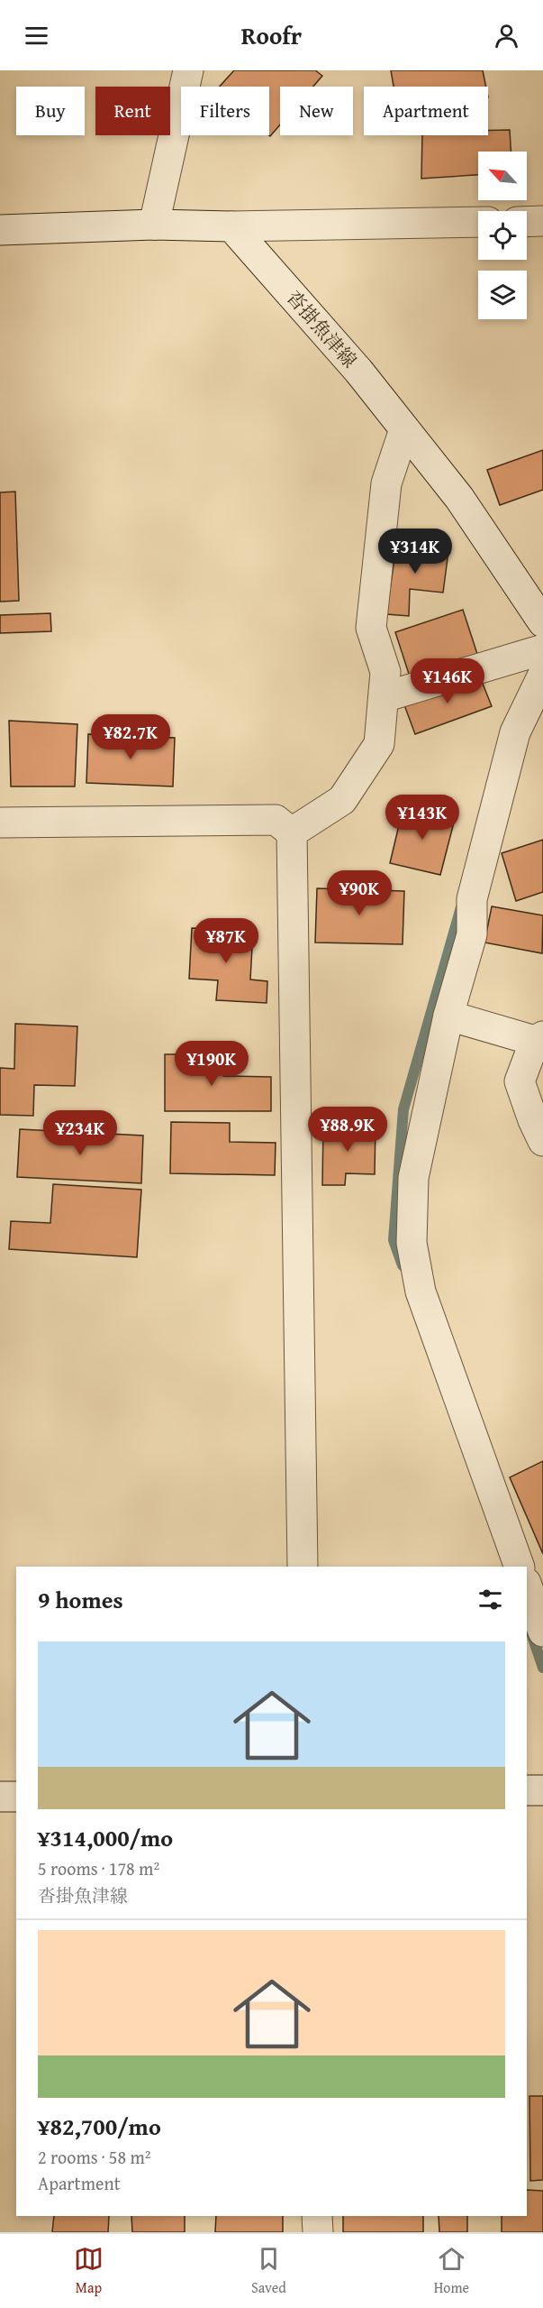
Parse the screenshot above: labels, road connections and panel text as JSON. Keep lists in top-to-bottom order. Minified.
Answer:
{"streets":{"street":["沓掛魚津線"]},"north":"top left","page":{"header":"Roofr","chip":["Buy","Rent","Filters","New","Apartment"],"price":["¥314K","¥146K","¥82.7K","¥143K","¥90K","¥87K","¥190K","¥88.9K","¥234K"],"heading":"9 homes","list":[{"name":"¥314,000/mo","note":"5 rooms · 178 m² · 沓掛魚津線"},{"name":"¥82,700/mo","note":"2 rooms · 58 m² · Apartment"}],"tabs":["Map","Saved","Home"]}}
